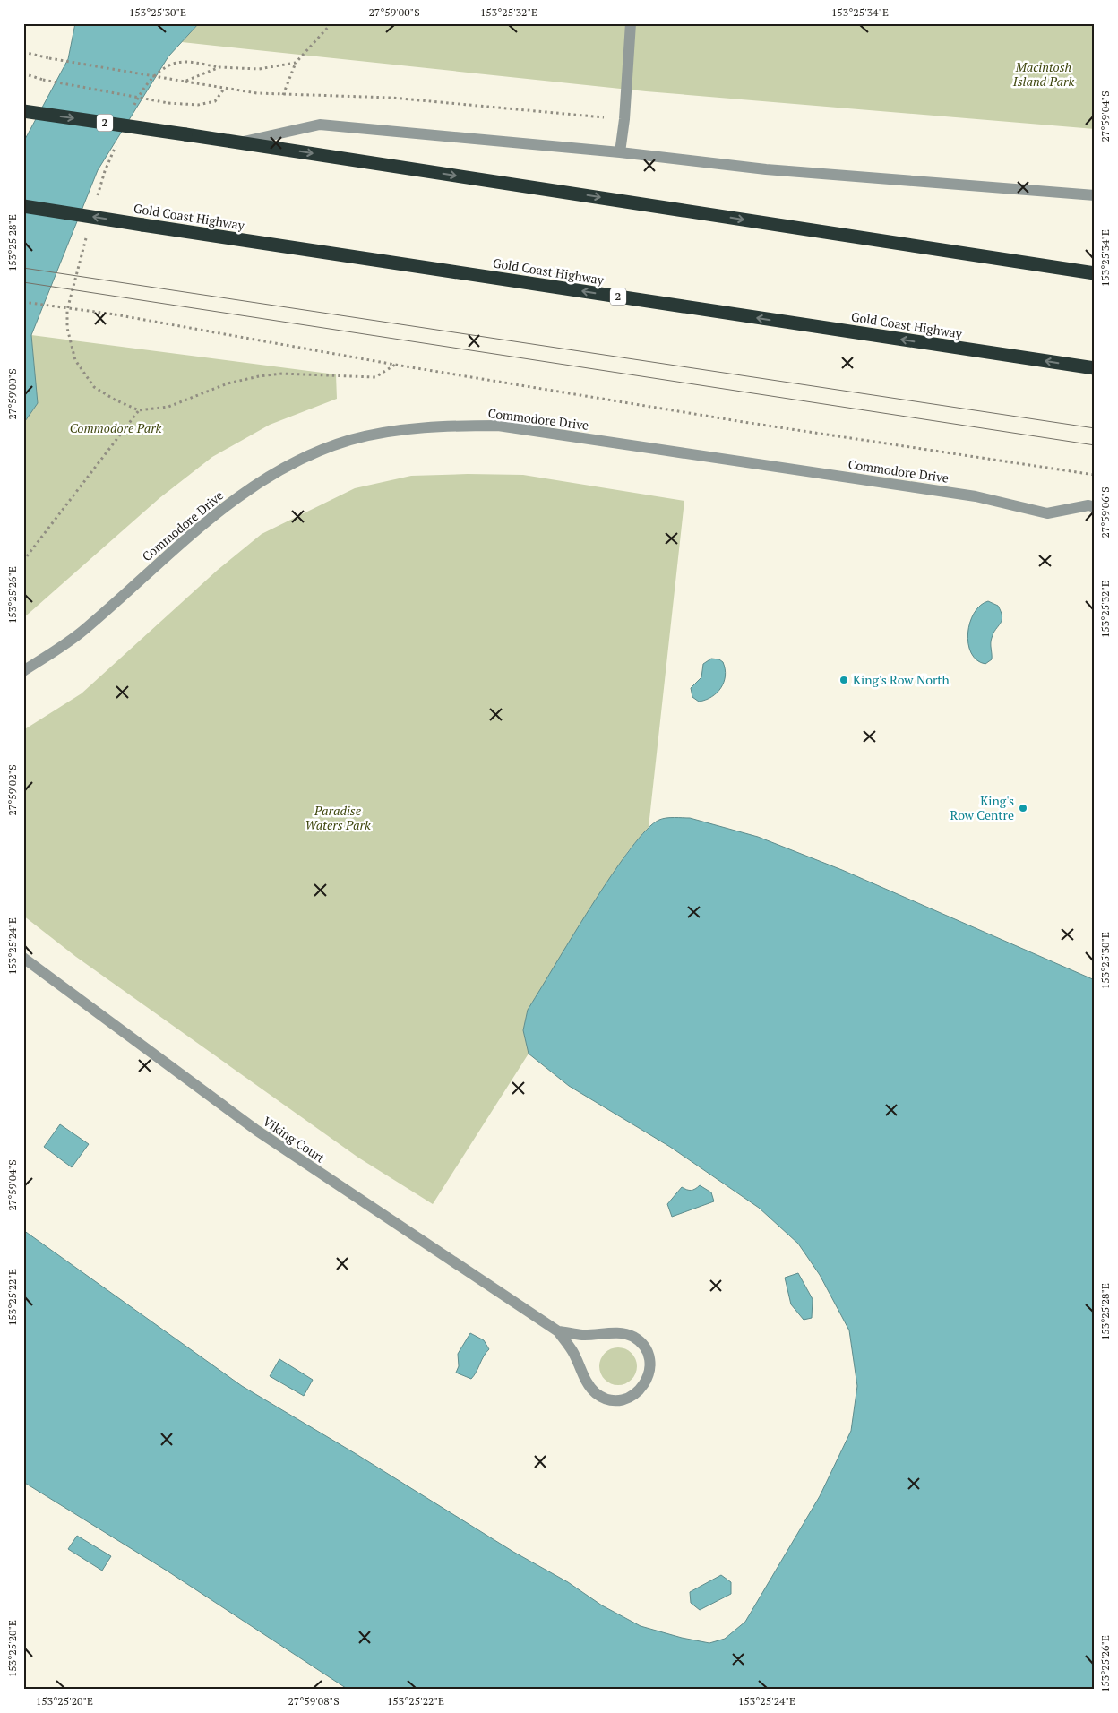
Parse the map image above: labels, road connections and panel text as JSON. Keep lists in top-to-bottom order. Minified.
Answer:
{"streets":{"highway":["2","Gold Coast Highway"],"street":["Commodore Drive","Viking Court"]},"parks":["Macintosh Island Park","Commodore Park","Paradise Waters Park"],"places":["King's Row North","King's Row Centre"],"coordinates":["153°25'30\"E","27°59'00\"S","153°25'32\"E","153°25'34\"E","27°59'04\"S","153°25'28\"E","27°59'06\"S","153°25'26\"E","27°59'02\"S","153°25'24\"E","153°25'22\"E","153°25'20\"E","27°59'08\"S"]}
